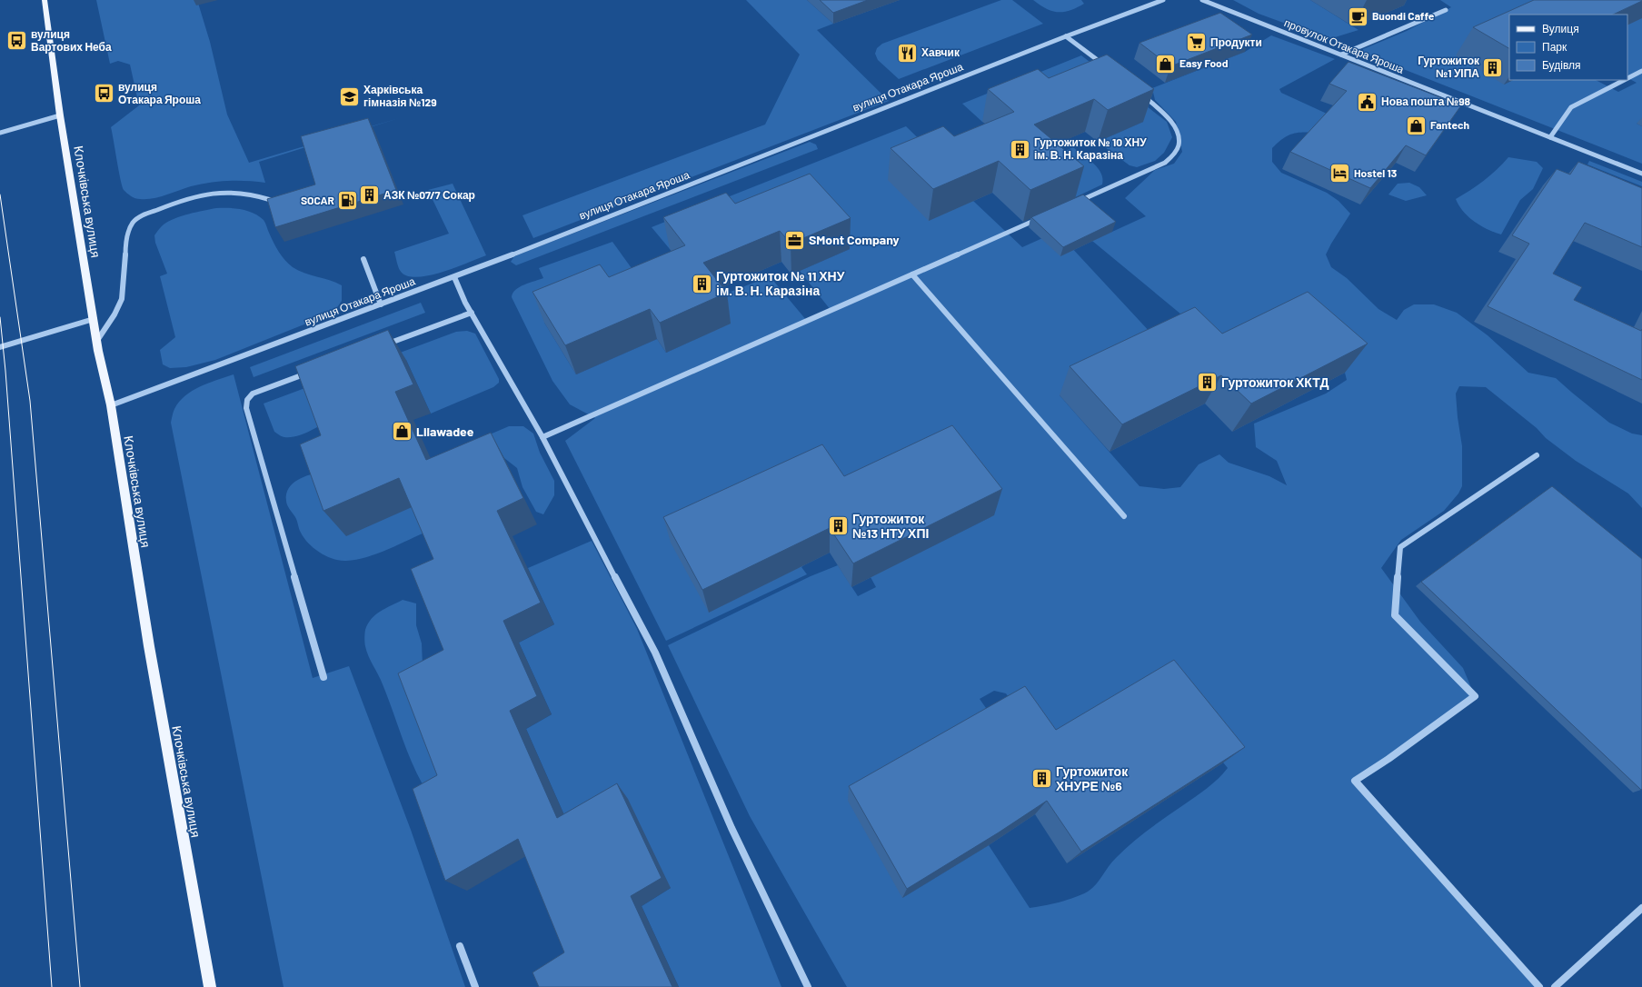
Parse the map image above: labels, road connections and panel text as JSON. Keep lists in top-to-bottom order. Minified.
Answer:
{"streets":{"main road":["Клочківська вулиця"],"street":["провулок Отакара Яроша","вулиця Отакара Яроша"]},"crossings":[["вулиця Отакара Яроша","Клочківська вулиця"]],"places":{"cafe":["Buondi Caffe"],"bus stop":["вулиця Вартових Неба","вулиця Отакара Яроша"],"supermarket":["Продукти"],"restaurant":["Хавчик"],"shop":["Easy Food","Fantech","Lilawadee"],"building":["Гуртожиток №1 УІПА","Гуртожиток № 10 ХНУ ім. В. Н. Каразіна","АЗК №07/7 Сокар","Гуртожиток № 11 ХНУ ім. В. Н. Каразіна","Гуртожиток ХКТД","Гуртожиток №13 НТУ ХПІ","Гуртожиток ХНУРЕ №6"],"school or university":["Харківська гімназія №129"],"public building":["Нова пошта №98"],"hotel":["Hostel 13"],"fuel station":["SOCAR"],"office":["SMont Company"]},"legend":["Вулиця","Парк","Будівля"]}
